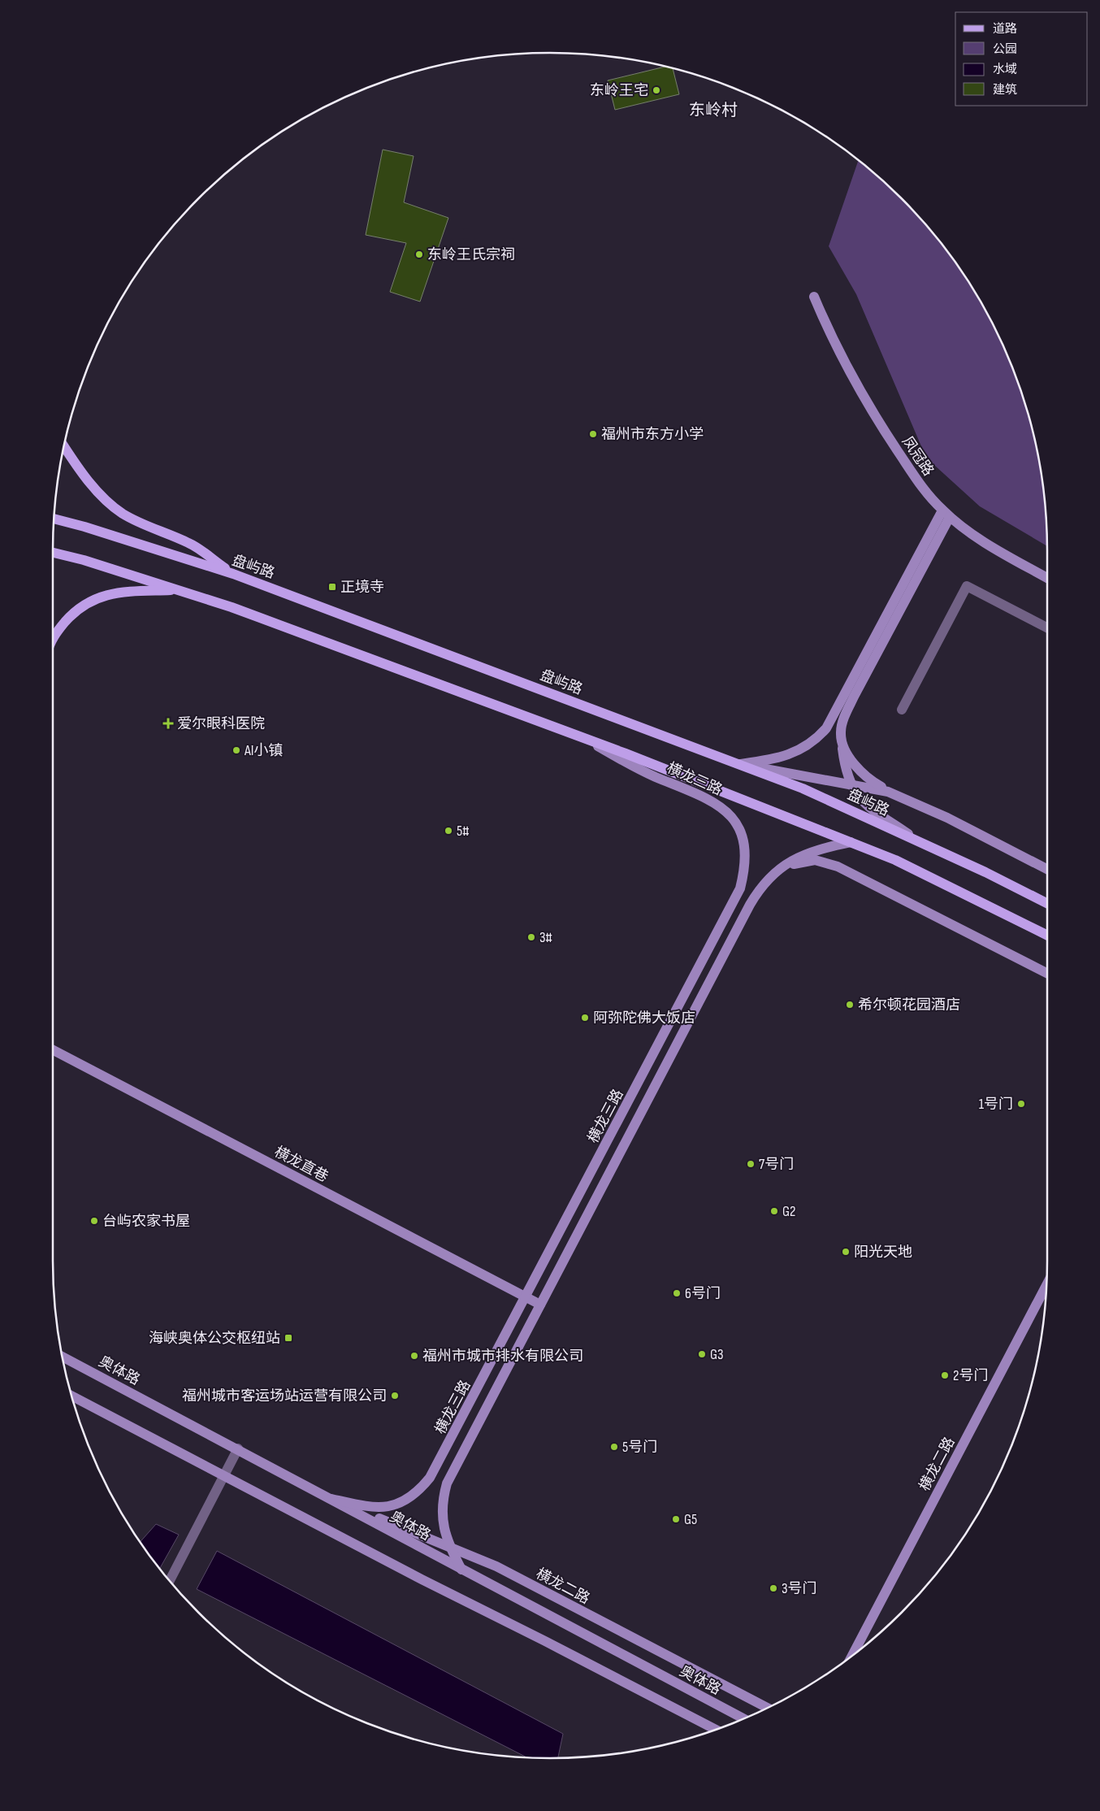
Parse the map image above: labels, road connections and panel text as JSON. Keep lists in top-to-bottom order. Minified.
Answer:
{"streets":{"main road":["凤冠路","盘屿路","横龙三路","横龙直巷","奥体路","横龙二路"]},"crossings":[["横龙三路","横龙直巷"],["横龙三路","奥体路"],["横龙三路","横龙二路"],["奥体路","横龙二路"]],"districts":["东岭村"],"places":{"other":["东岭王宅","东岭王氏宗祠","福州市东方小学","AI小镇","5#","3#","希尔顿花园酒店","阿弥陀佛大饭店","1号门","7号门","G2","台屿农家书屋","阳光天地","6号门","G3","福州市城市排水有限公司","2号门","福州城市客运场站运营有限公司","5号门","G5","3号门"],"transit":["正境寺","海峡奥体公交枢纽站"],"health":["爱尔眼科医院"]},"legend":["道路","公园","水域","建筑"]}
